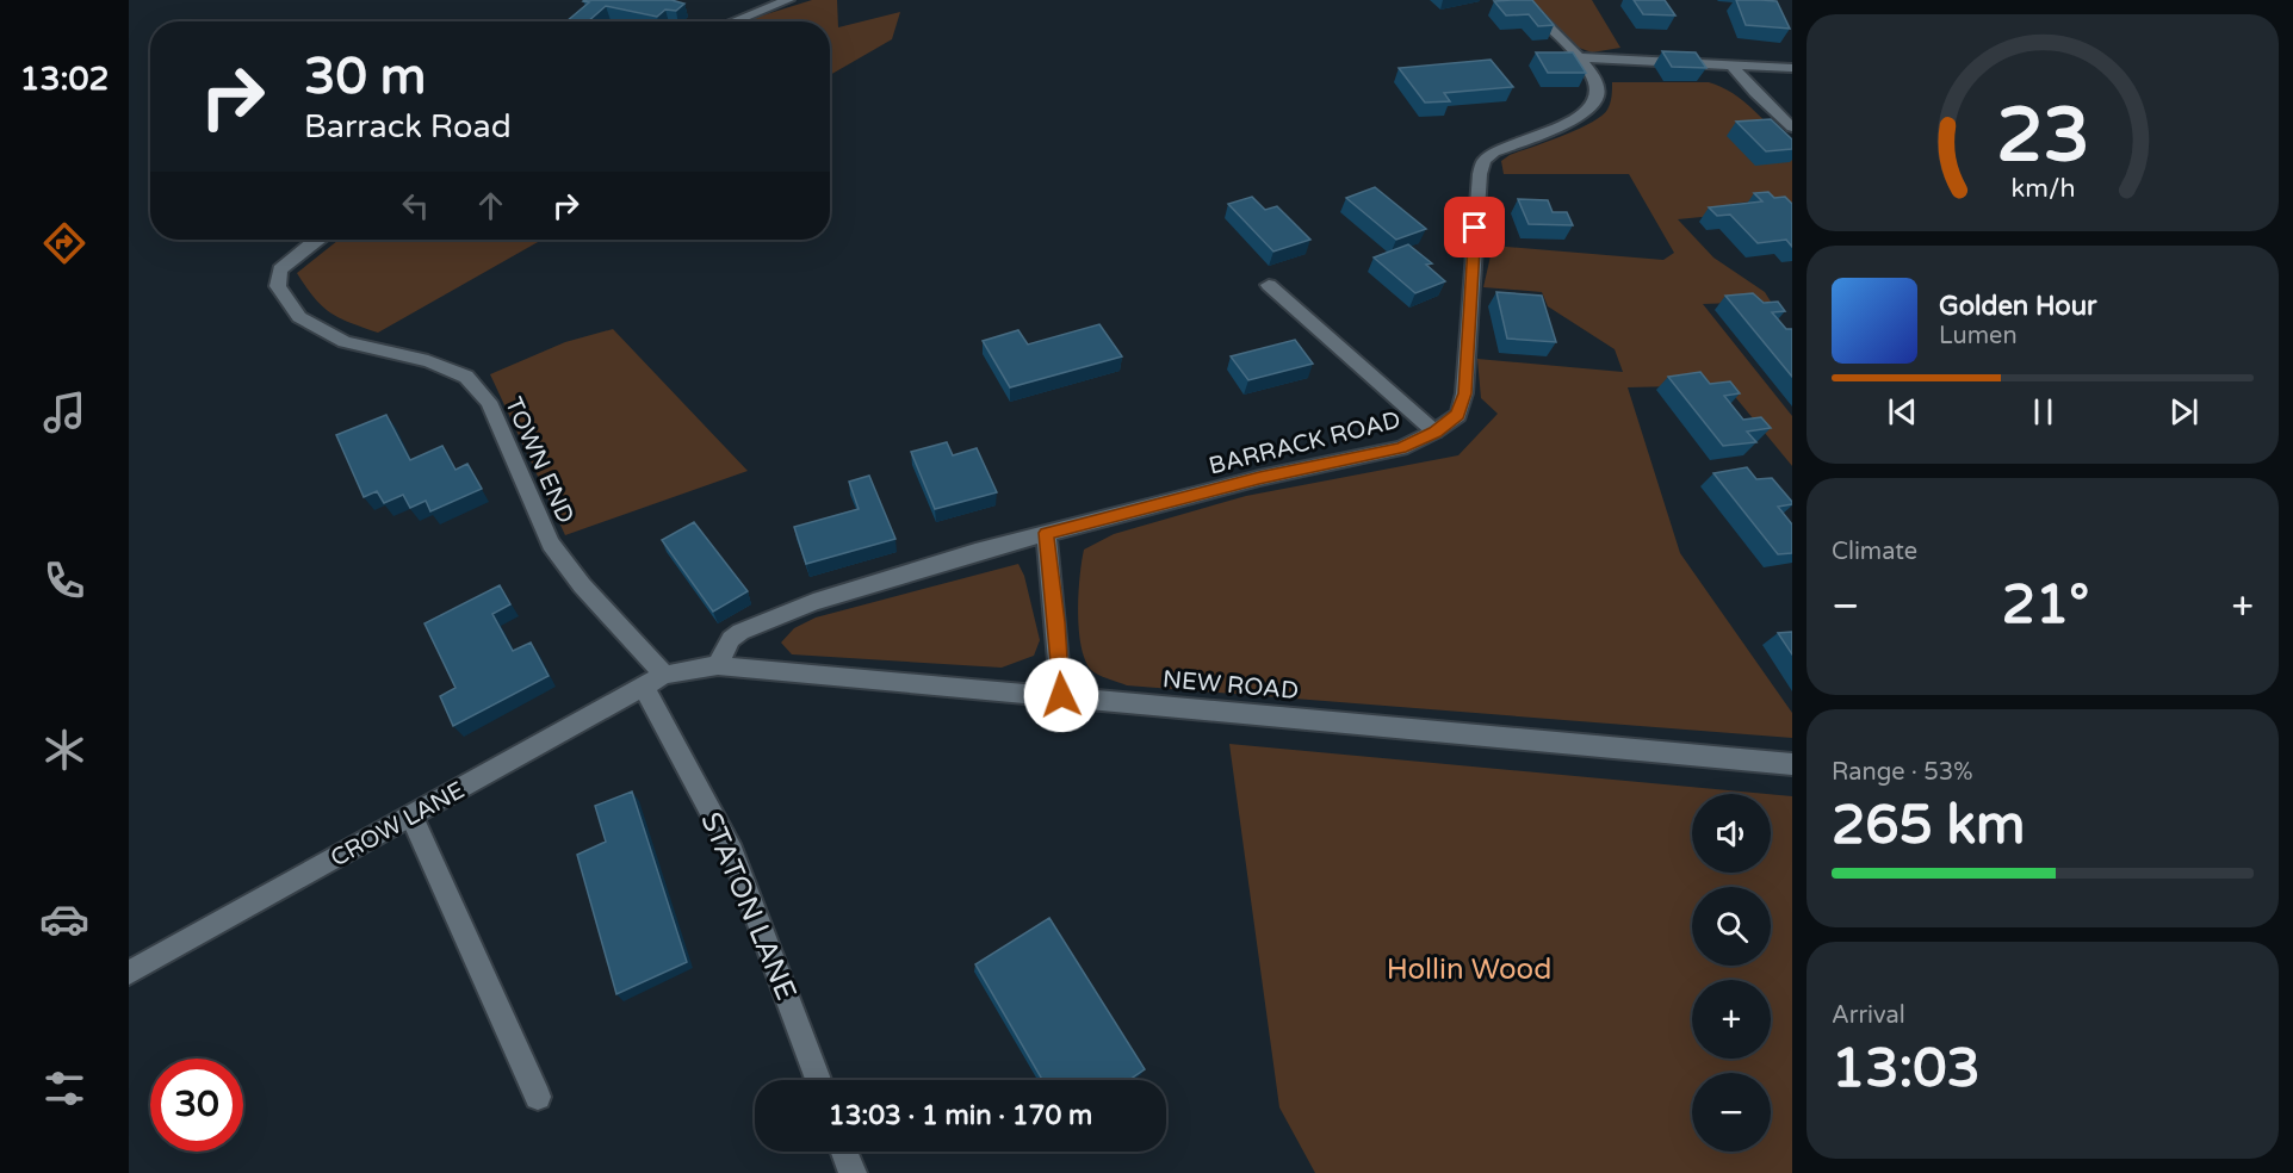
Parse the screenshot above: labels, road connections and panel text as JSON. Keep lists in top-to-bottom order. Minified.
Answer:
{"streets":{"street":["BARRACK ROAD","TOWN END","NEW ROAD","CROW LANE","STATON LANE"]},"crossings":[["BARRACK ROAD","NEW ROAD"],["TOWN END","NEW ROAD"],["TOWN END","CROW LANE"],["TOWN END","STATON LANE"],["NEW ROAD","CROW LANE"],["NEW ROAD","STATON LANE"],["CROW LANE","STATON LANE"]],"parks":["Hollin Wood"],"page":{"tabs":"13:02","turn":["30 m","Barrack Road"],"song":["Golden Hour","Lumen"],"tile":["Climate",["Range · 53%","265 km"],["Arrival","13:03"]],"heat":["−","21°","+"],"map_buttons":["+","−"],"limit":"30","trip":"13:03 · 1 min · 170 m","gauge":["23","km/h"]}}
